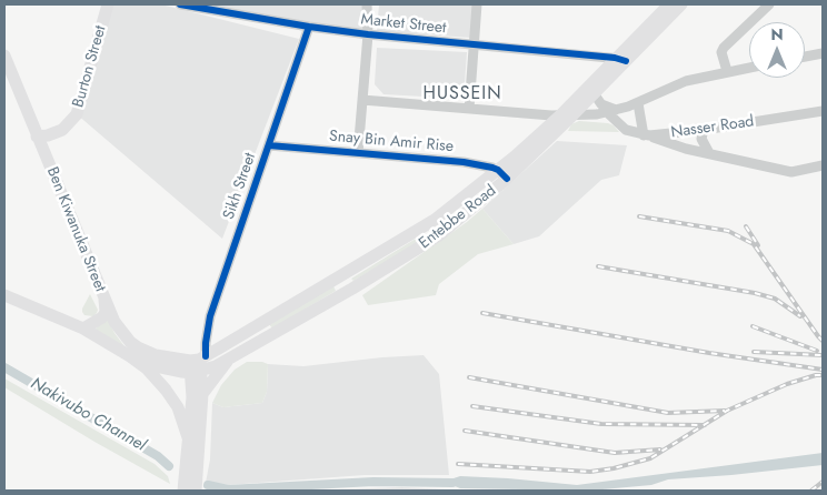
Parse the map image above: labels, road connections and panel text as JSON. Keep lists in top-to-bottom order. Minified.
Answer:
{"streets":{"main road":["Burton Street","Entebbe Road","Ben Kiwanuka Street"],"street":["Market Street","Nasser Road","Snay Bin Amir Rise","Sikh Street"]},"crossings":[["Market Street","Sikh Street"],["Market Street","Entebbe Road"],["Burton Street","Ben Kiwanuka Street"],["Snay Bin Amir Rise","Sikh Street"],["Snay Bin Amir Rise","Entebbe Road"],["Sikh Street","Entebbe Road"],["Sikh Street","Ben Kiwanuka Street"],["Entebbe Road","Ben Kiwanuka Street"]],"districts":["HUSSEIN"],"water":["Nakivubo Channel"],"north":"top"}
